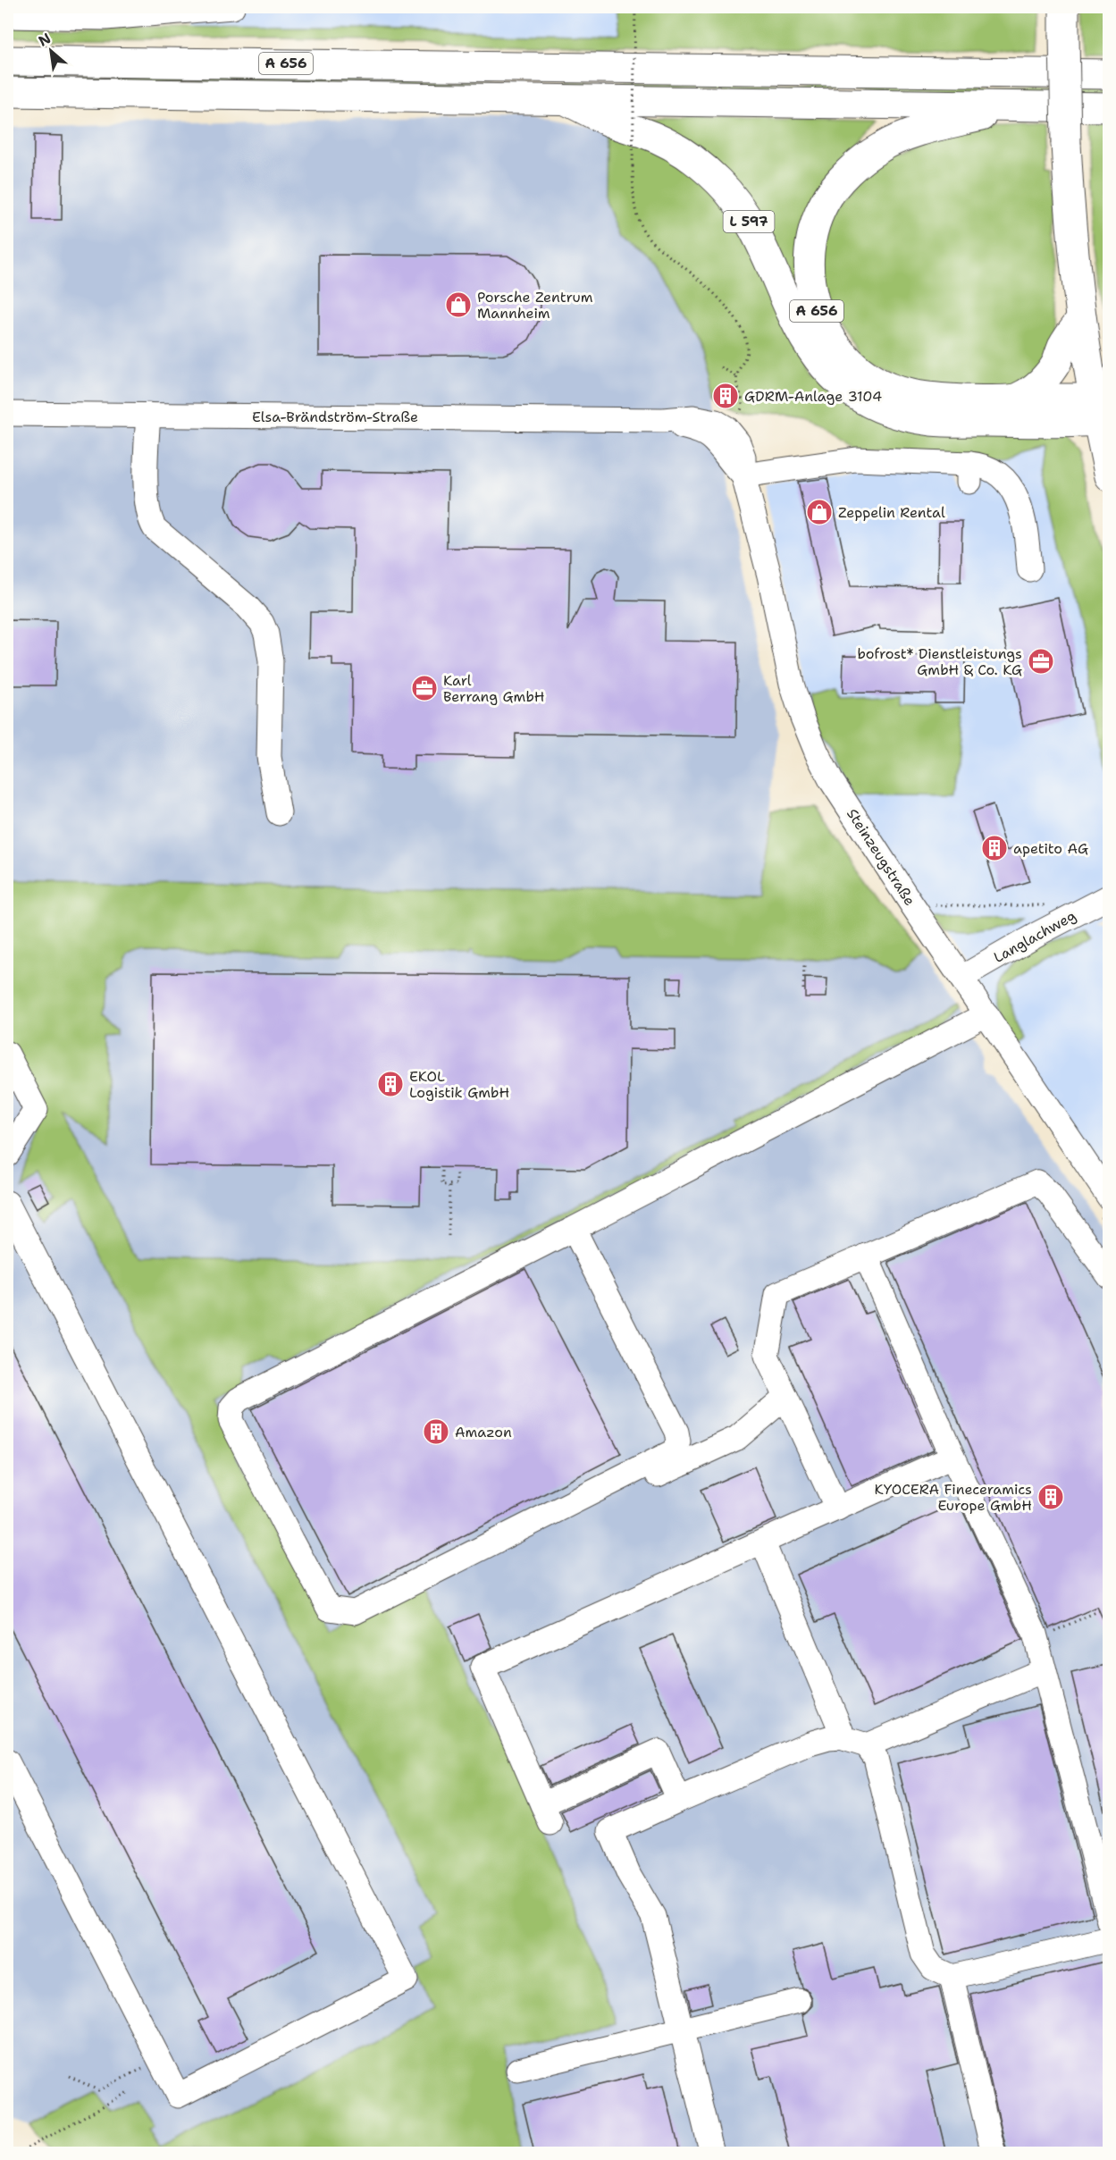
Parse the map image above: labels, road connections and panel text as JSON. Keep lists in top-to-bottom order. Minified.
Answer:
{"streets":{"main road":["A 656","L 597"],"street":["Elsa-Brändström-Straße","Steinzeugstraße","Langlachweg"]},"crossings":[["A 656","L 597"],["Elsa-Brändström-Straße","Steinzeugstraße"],["Steinzeugstraße","Langlachweg"]],"places":{"shop":["Porsche Zentrum Mannheim","Zeppelin Rental"],"building":["GDRM-Anlage 3104","apetito AG","EKOL Logistik GmbH","Amazon","KYOCERA Fineceramics Europe GmbH"],"office":["bofrost* Dienstleistungs GmbH & Co. KG","Karl Berrang GmbH"]},"north":"top left"}
